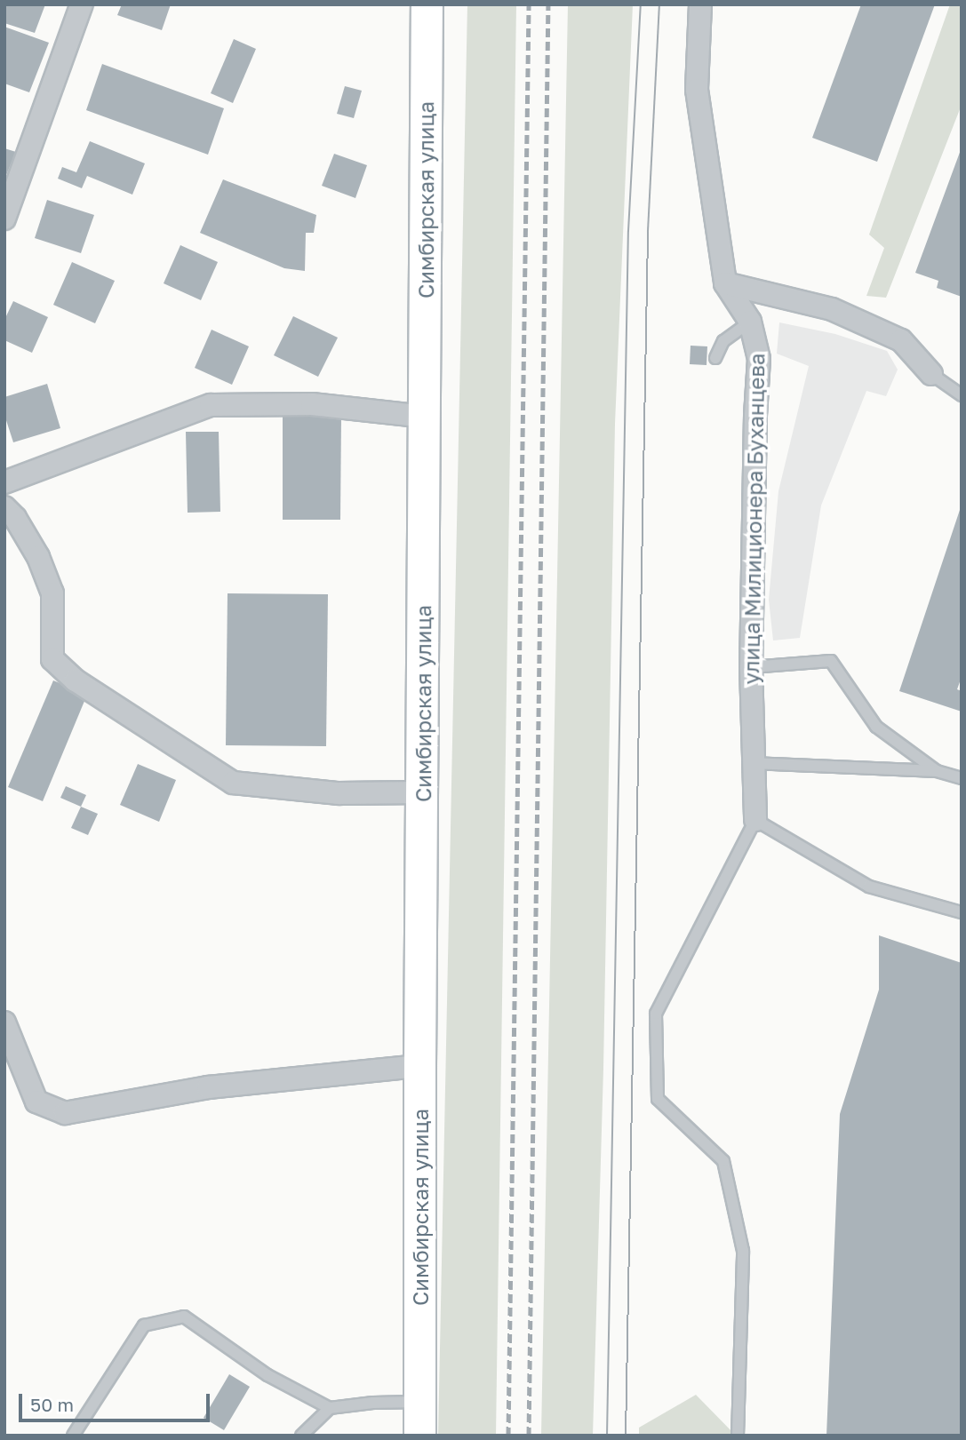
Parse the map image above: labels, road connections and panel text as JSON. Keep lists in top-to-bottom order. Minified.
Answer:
{"streets":{"main road":["Симбирская улица"],"street":["улица Милиционера Буханцева"]},"scale_bar":"50 m"}
